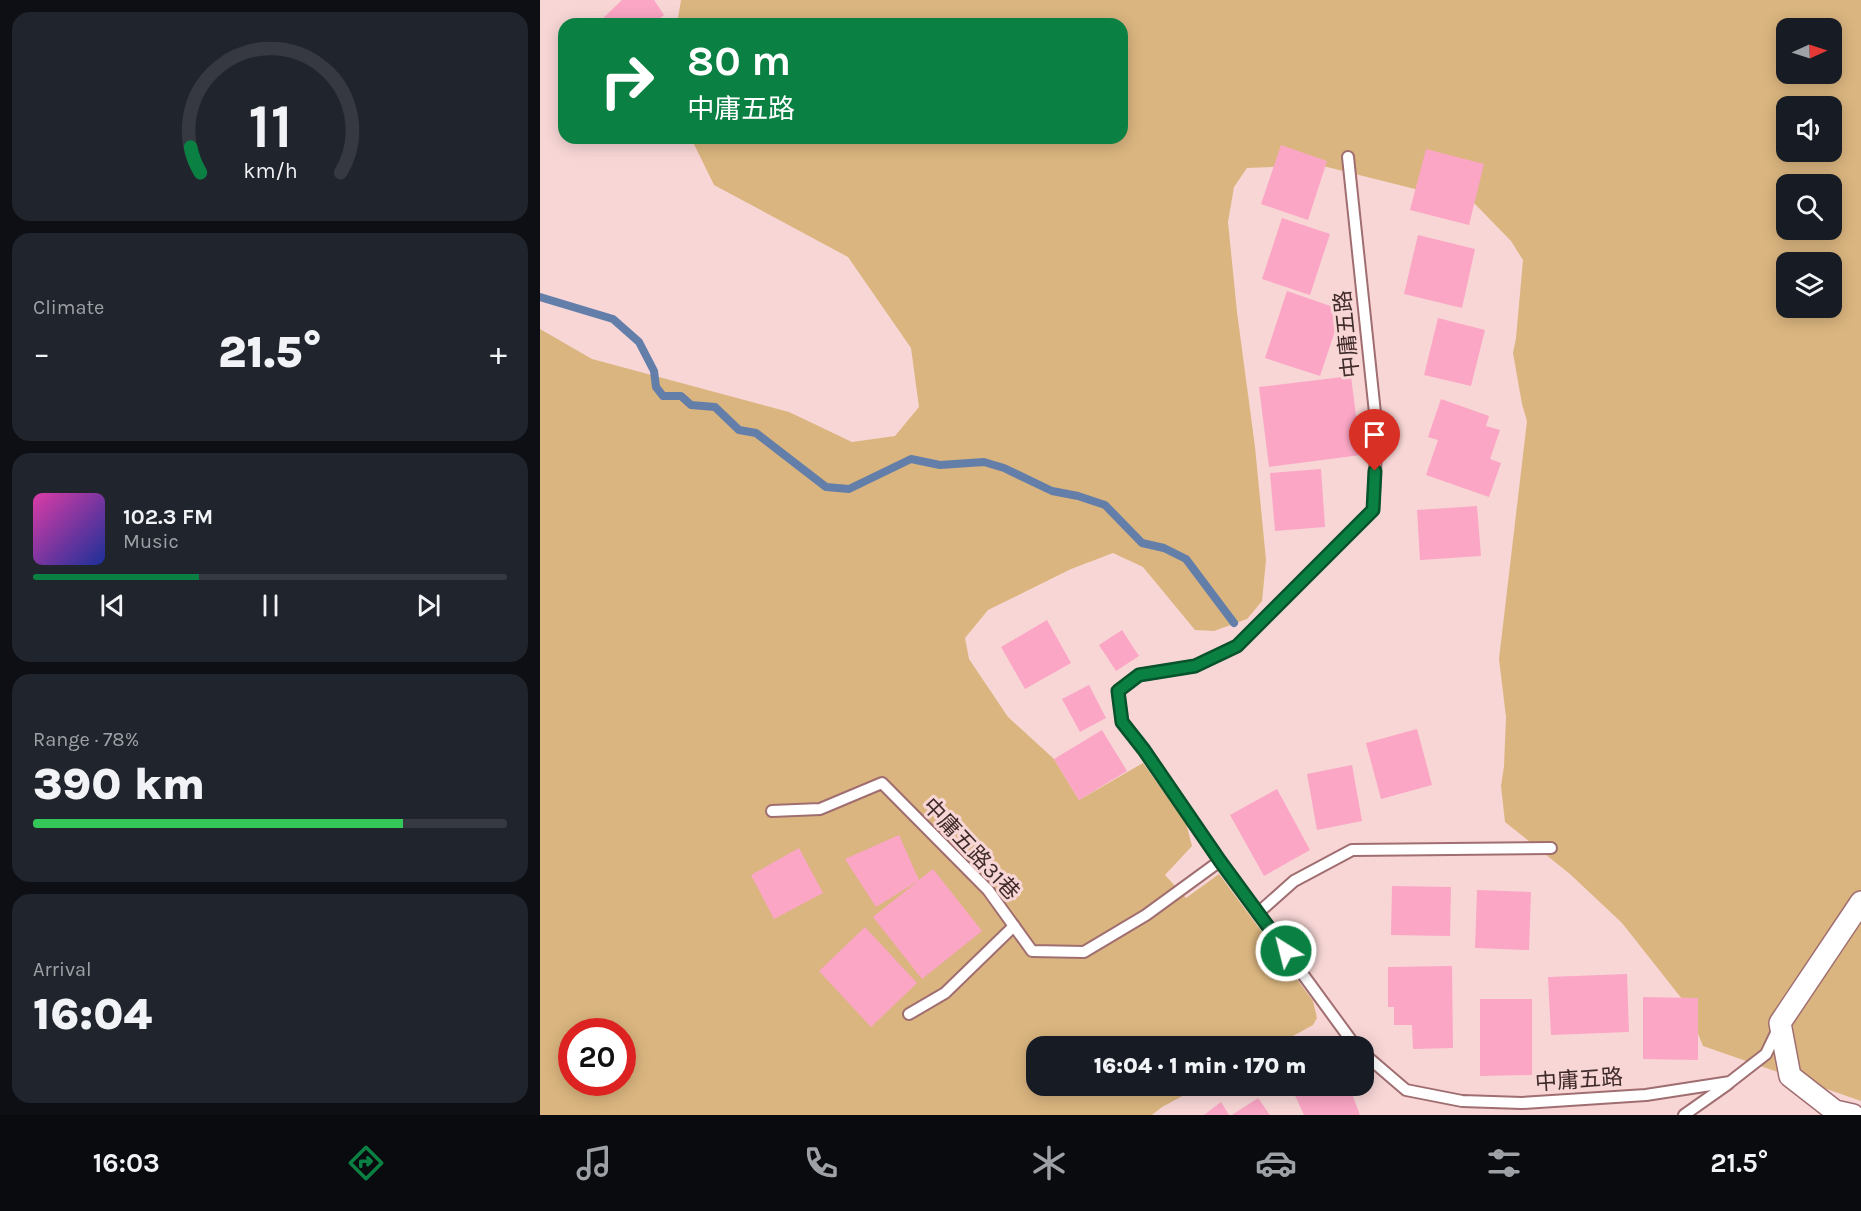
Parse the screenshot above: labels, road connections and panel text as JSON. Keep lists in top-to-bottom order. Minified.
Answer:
{"streets":{"lane":["中庸五路","中庸五路31巷"]},"crossings":[["中庸五路","中庸五路31巷"]],"north":"right","page":{"turn":["80 m","中庸五路"],"tile":["Climate",["Range · 78%","390 km"],["Arrival","16:04"]],"heat":["−","21.5°","+"],"song":["102.3 FM","Music"],"limit":"20","trip":"16:04 · 1 min · 170 m","tabs":["16:03","21.5°"],"gauge":["11","km/h"]}}
